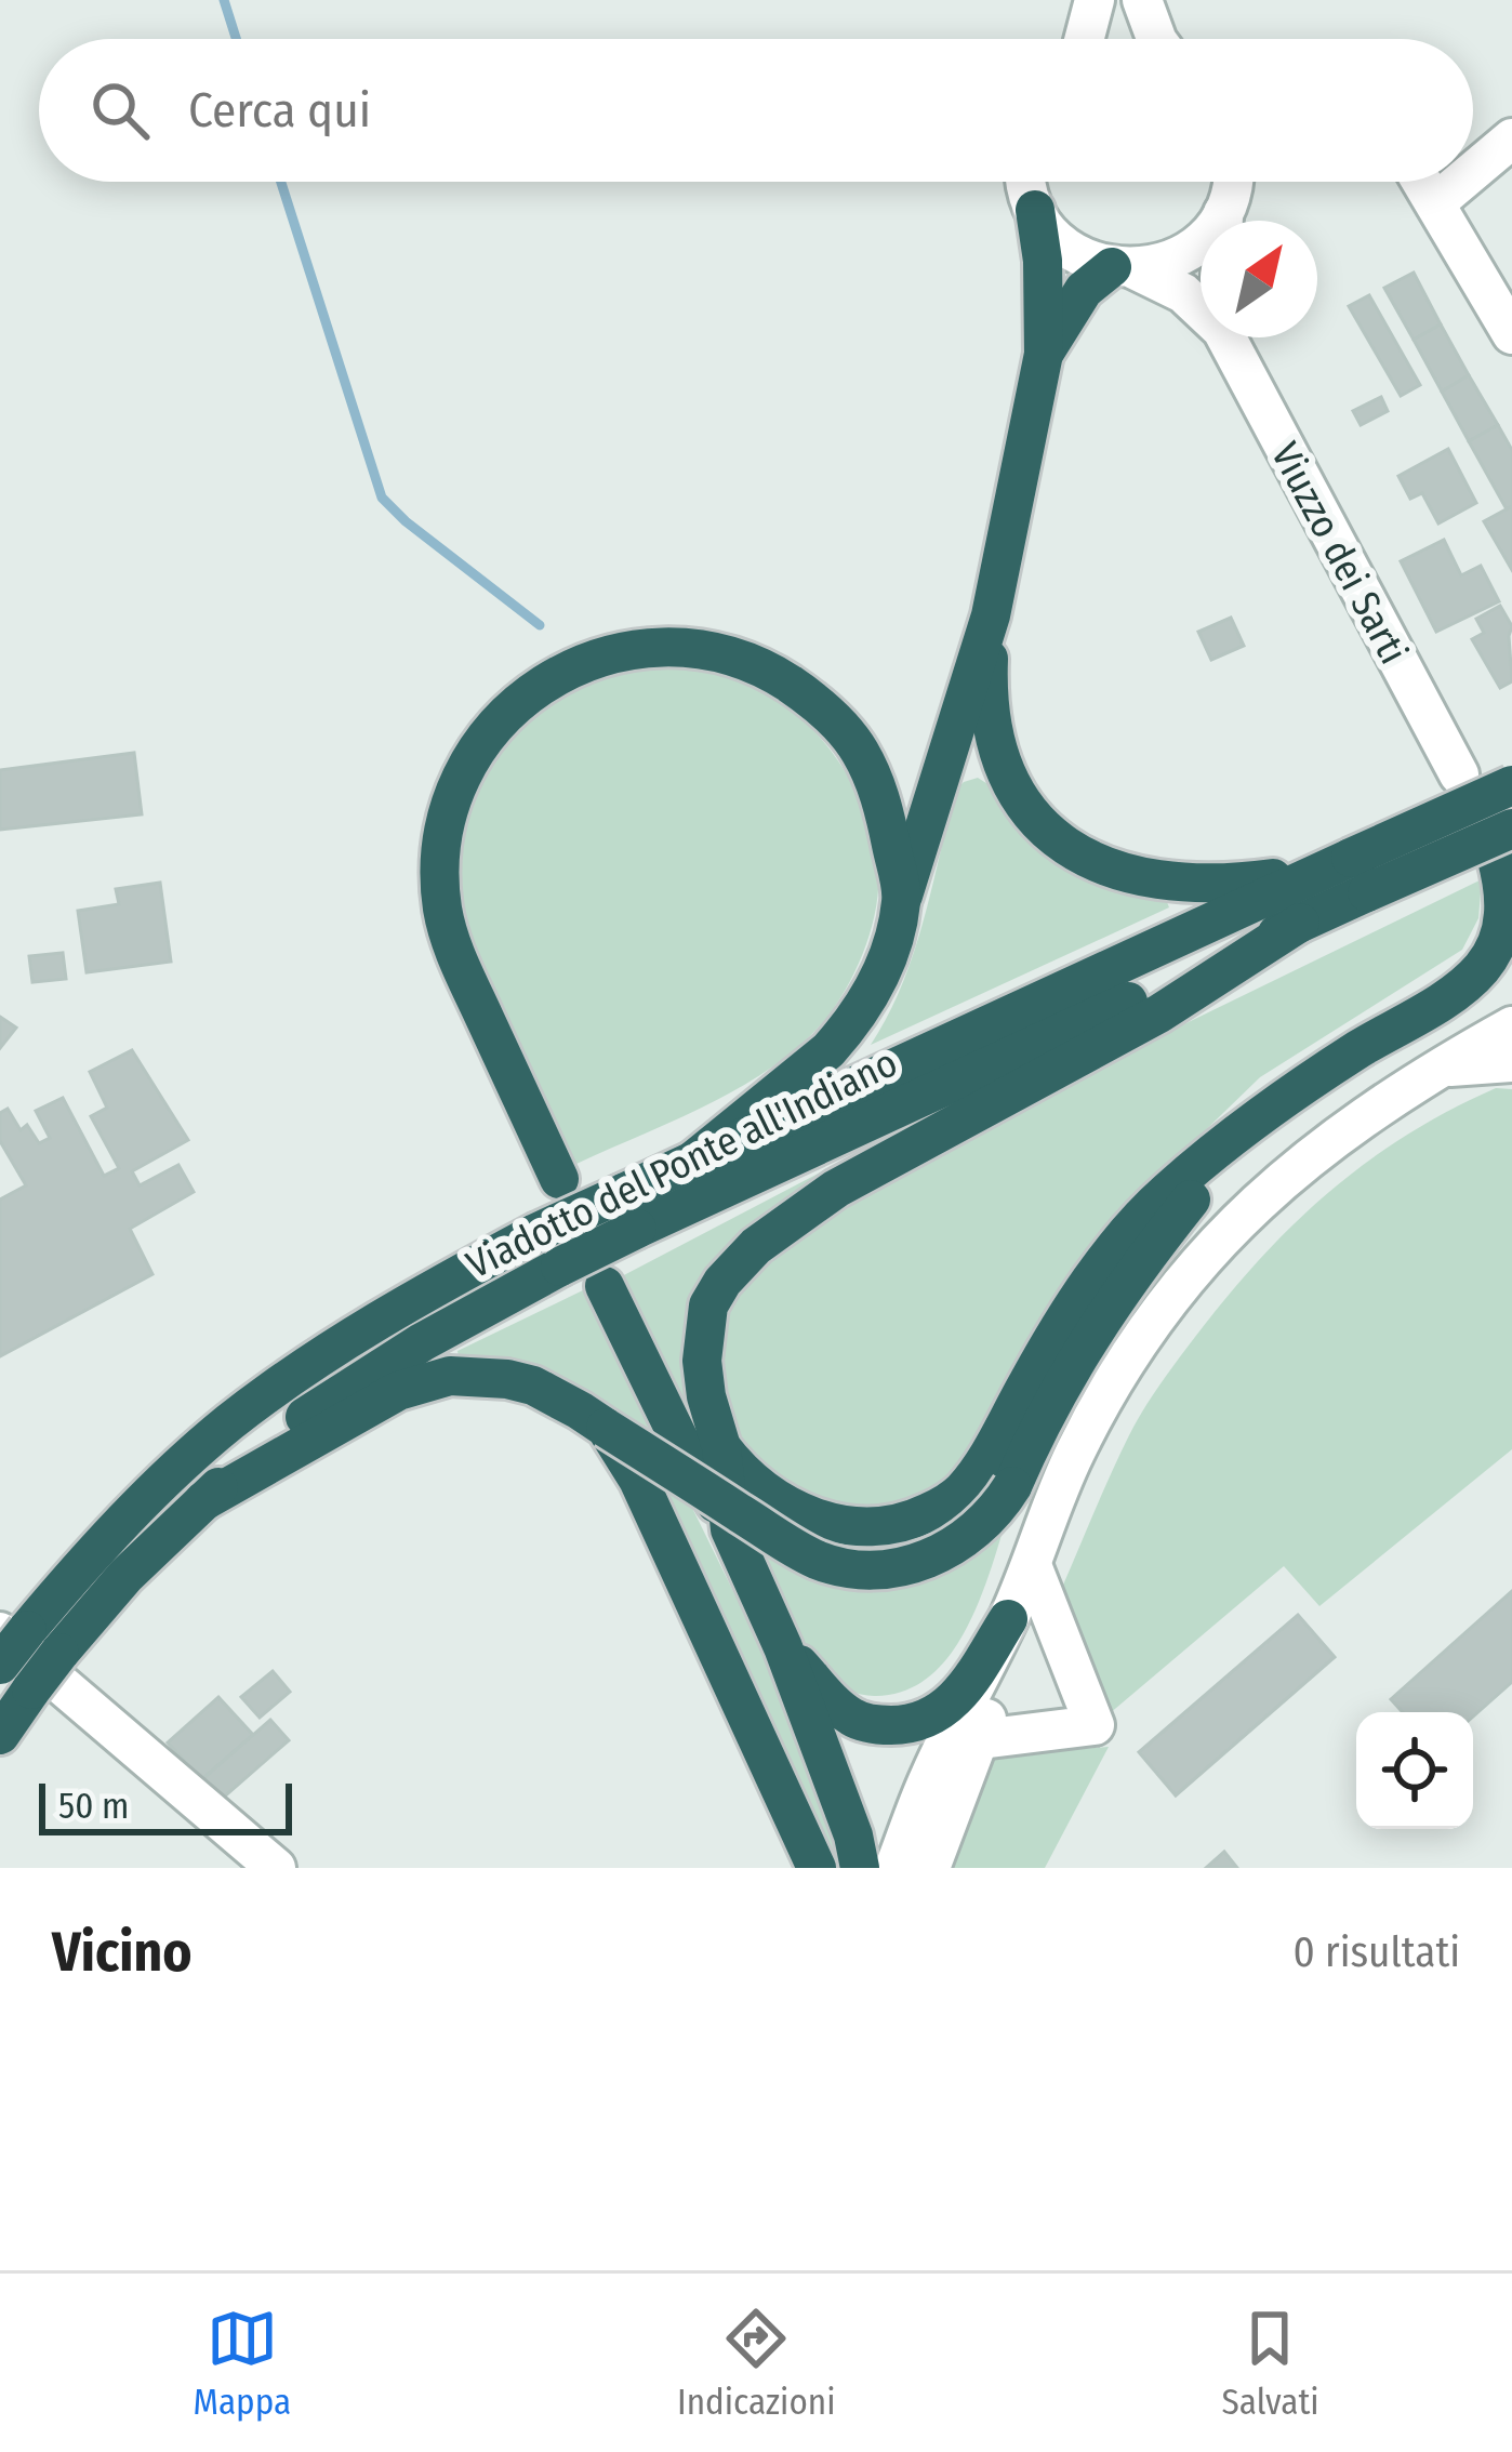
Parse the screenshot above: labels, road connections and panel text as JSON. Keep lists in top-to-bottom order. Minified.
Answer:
{"streets":{"highway":["Viadotto del Ponte all'Indiano"],"street":["Viuzzo dei Sarti"]},"scale_bar":"50 m","north":"top right","page":{"search":"Cerca qui","scale":"50 m","heading":["Vicino","0 risultati"],"nav":["Mappa","Indicazioni","Salvati"]}}
